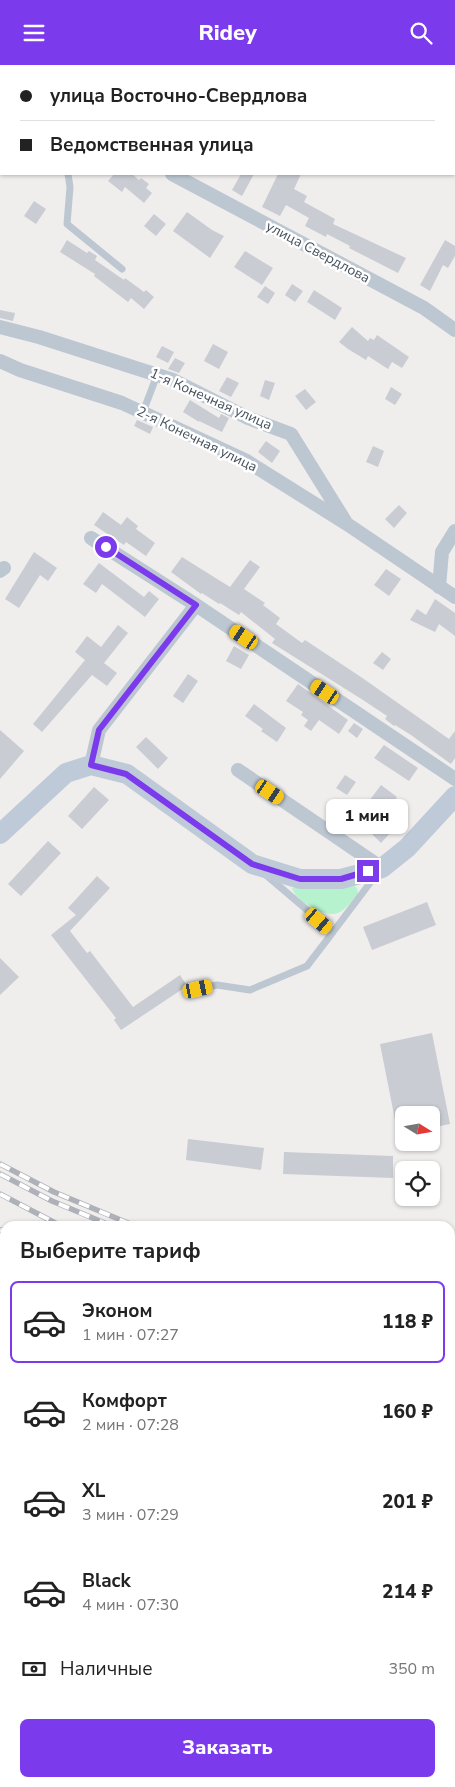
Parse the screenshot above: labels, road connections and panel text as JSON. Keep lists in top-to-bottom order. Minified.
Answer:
{"streets":{"street":["улица Свердлова","1-я Конечная улица","2-я Конечная улица"]},"crossings":[["1-я Конечная улица","2-я Конечная улица"]],"north":"right","page":{"header":"Ridey","banner":["улица Восточно-Свердлова","Ведомственная улица"],"bubble":"1 мин","heading":"Выберите тариф","list":[{"name":"Эконом","note":"1 мин · 07:27","value":"118 ₽"},{"name":"Комфорт","note":"2 мин · 07:28","value":"160 ₽"},{"name":"XL","note":"3 мин · 07:29","value":"201 ₽"},{"name":"Black","note":"4 мин · 07:30","value":"214 ₽"}],"pay":["Наличные","350 m"],"buttons":"Заказать"}}
